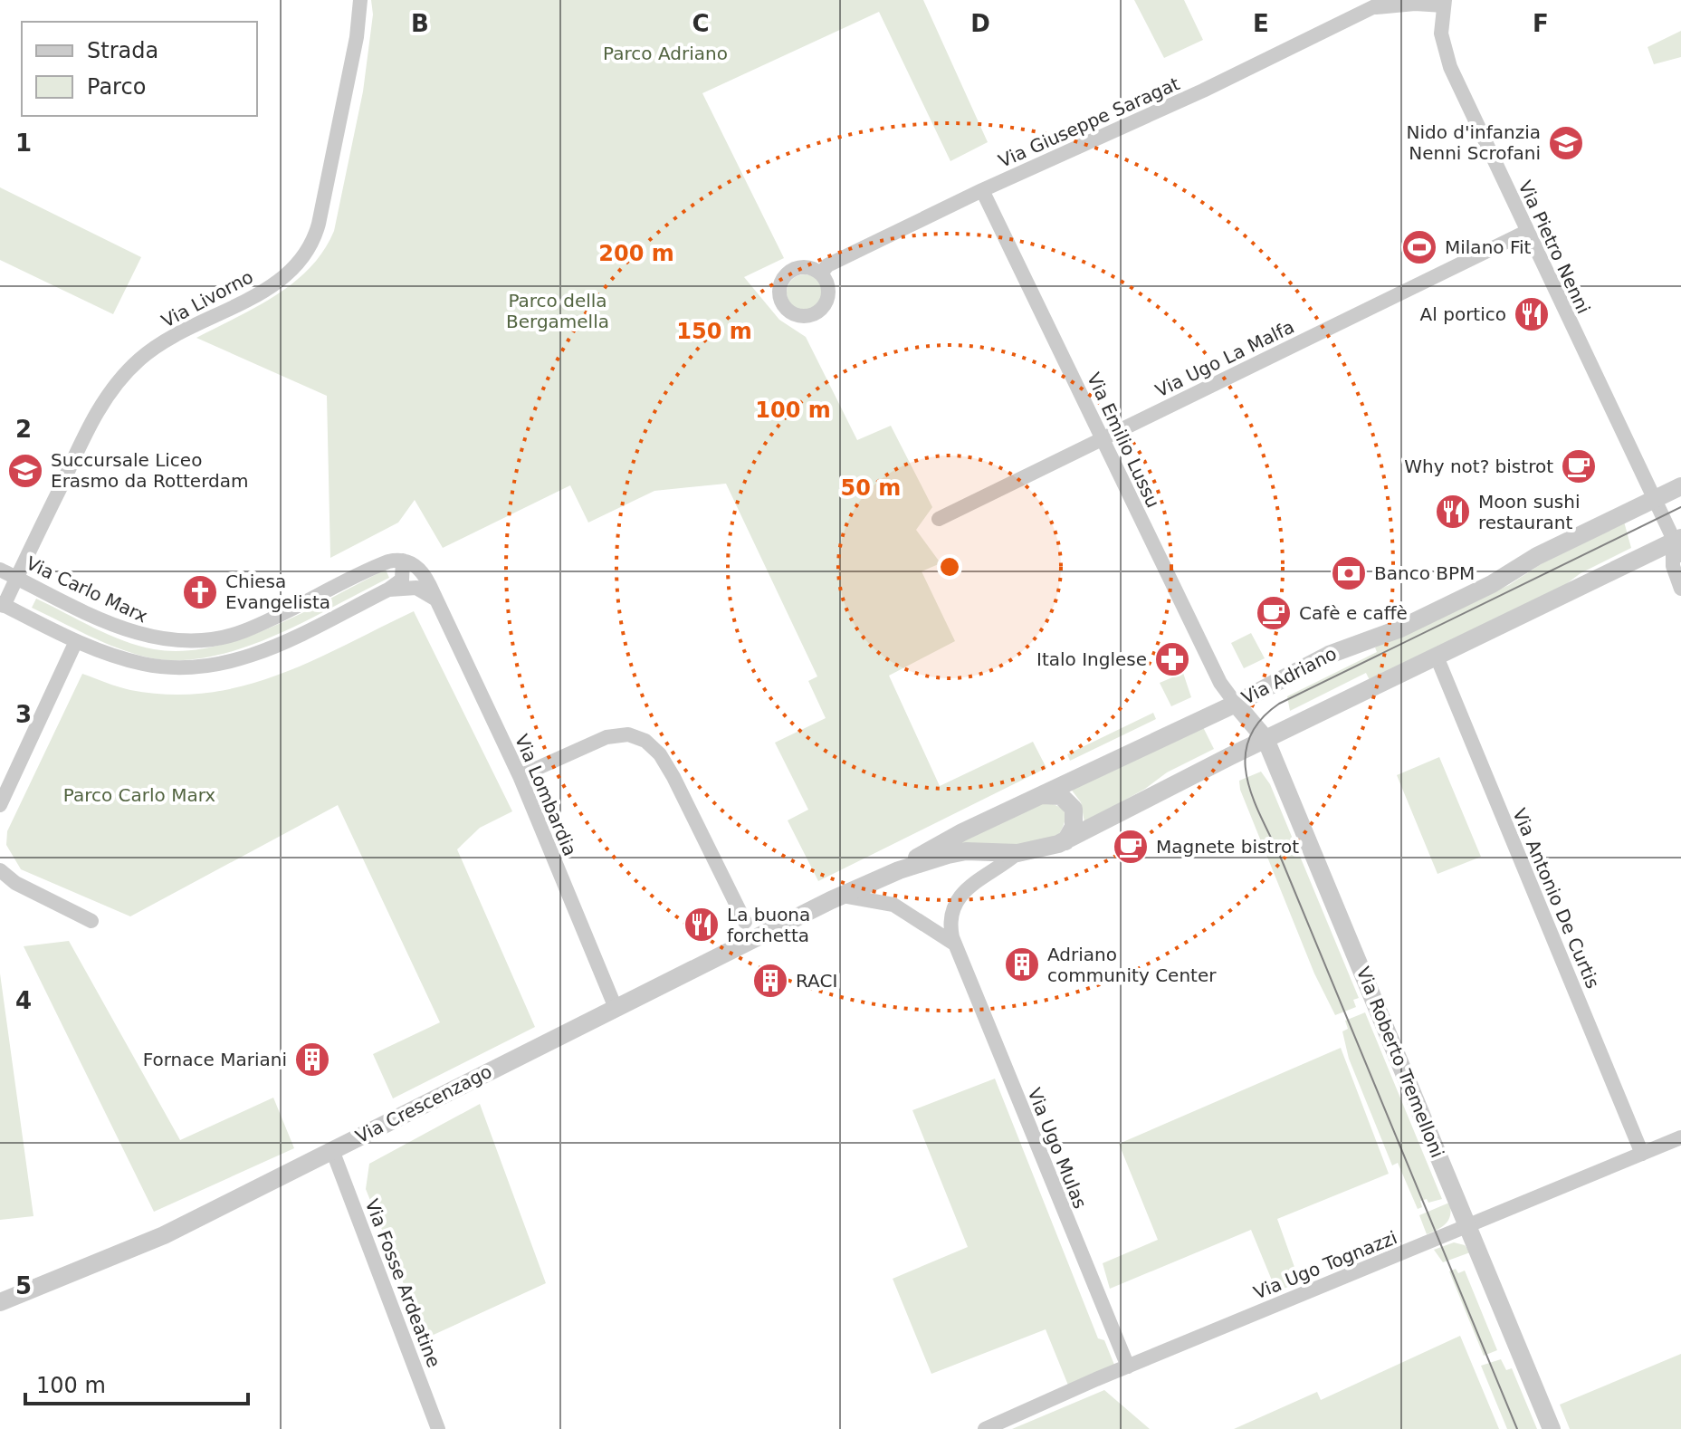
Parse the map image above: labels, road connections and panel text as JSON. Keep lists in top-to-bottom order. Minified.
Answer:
{"streets":{"street":["Via Giuseppe Saragat","Via Pietro Nenni","Via Livorno","Via Ugo La Malfa","Via Emilio Lussu","Via Carlo Marx","Via Adriano","Via Lombardia","Via Antonio De Curtis","Via Roberto Tremelloni","Via Crescenzago","Via Ugo Mulas","Via Ugo Tognazzi","Via Fosse Ardeatine"]},"crossings":[["Via Giuseppe Saragat","Via Pietro Nenni"],["Via Giuseppe Saragat","Via Emilio Lussu"],["Via Pietro Nenni","Via Ugo La Malfa"],["Via Pietro Nenni","Via Adriano"],["Via Livorno","Via Carlo Marx"],["Via Ugo La Malfa","Via Emilio Lussu"],["Via Emilio Lussu","Via Adriano"],["Via Emilio Lussu","Via Roberto Tremelloni"],["Via Adriano","Via Antonio De Curtis"],["Via Adriano","Via Roberto Tremelloni"],["Via Adriano","Via Crescenzago"],["Via Adriano","Via Ugo Mulas"],["Via Lombardia","Via Crescenzago"],["Via Antonio De Curtis","Via Ugo Tognazzi"],["Via Roberto Tremelloni","Via Ugo Tognazzi"],["Via Crescenzago","Via Fosse Ardeatine"],["Via Ugo Mulas","Via Ugo Tognazzi"]],"parks":["Parco Adriano","Parco della Bergamella","Parco Carlo Marx"],"places":{"school or university":["Nido d'infanzia Nenni Scrofani","Succursale Liceo Erasmo da Rotterdam"],"sports":["Milano Fit"],"restaurant":["Al portico","Moon sushi restaurant","La buona forchetta"],"cafe":["Why not? bistrot","Cafè e caffè","Magnete bistrot"],"bank":["Banco BPM"],"church":["Chiesa Evangelista"],"pharmacy":["Italo Inglese"],"building":["Adriano community Center","RACI","Fornace Mariani"]},"legend":["Strada","Parco"],"scale_bar":"100 m","grid":{"columns":["B","C","D","E","F"],"rows":["1","2","3","4","5"]},"rings":["200 m","150 m","100 m","50 m"]}
